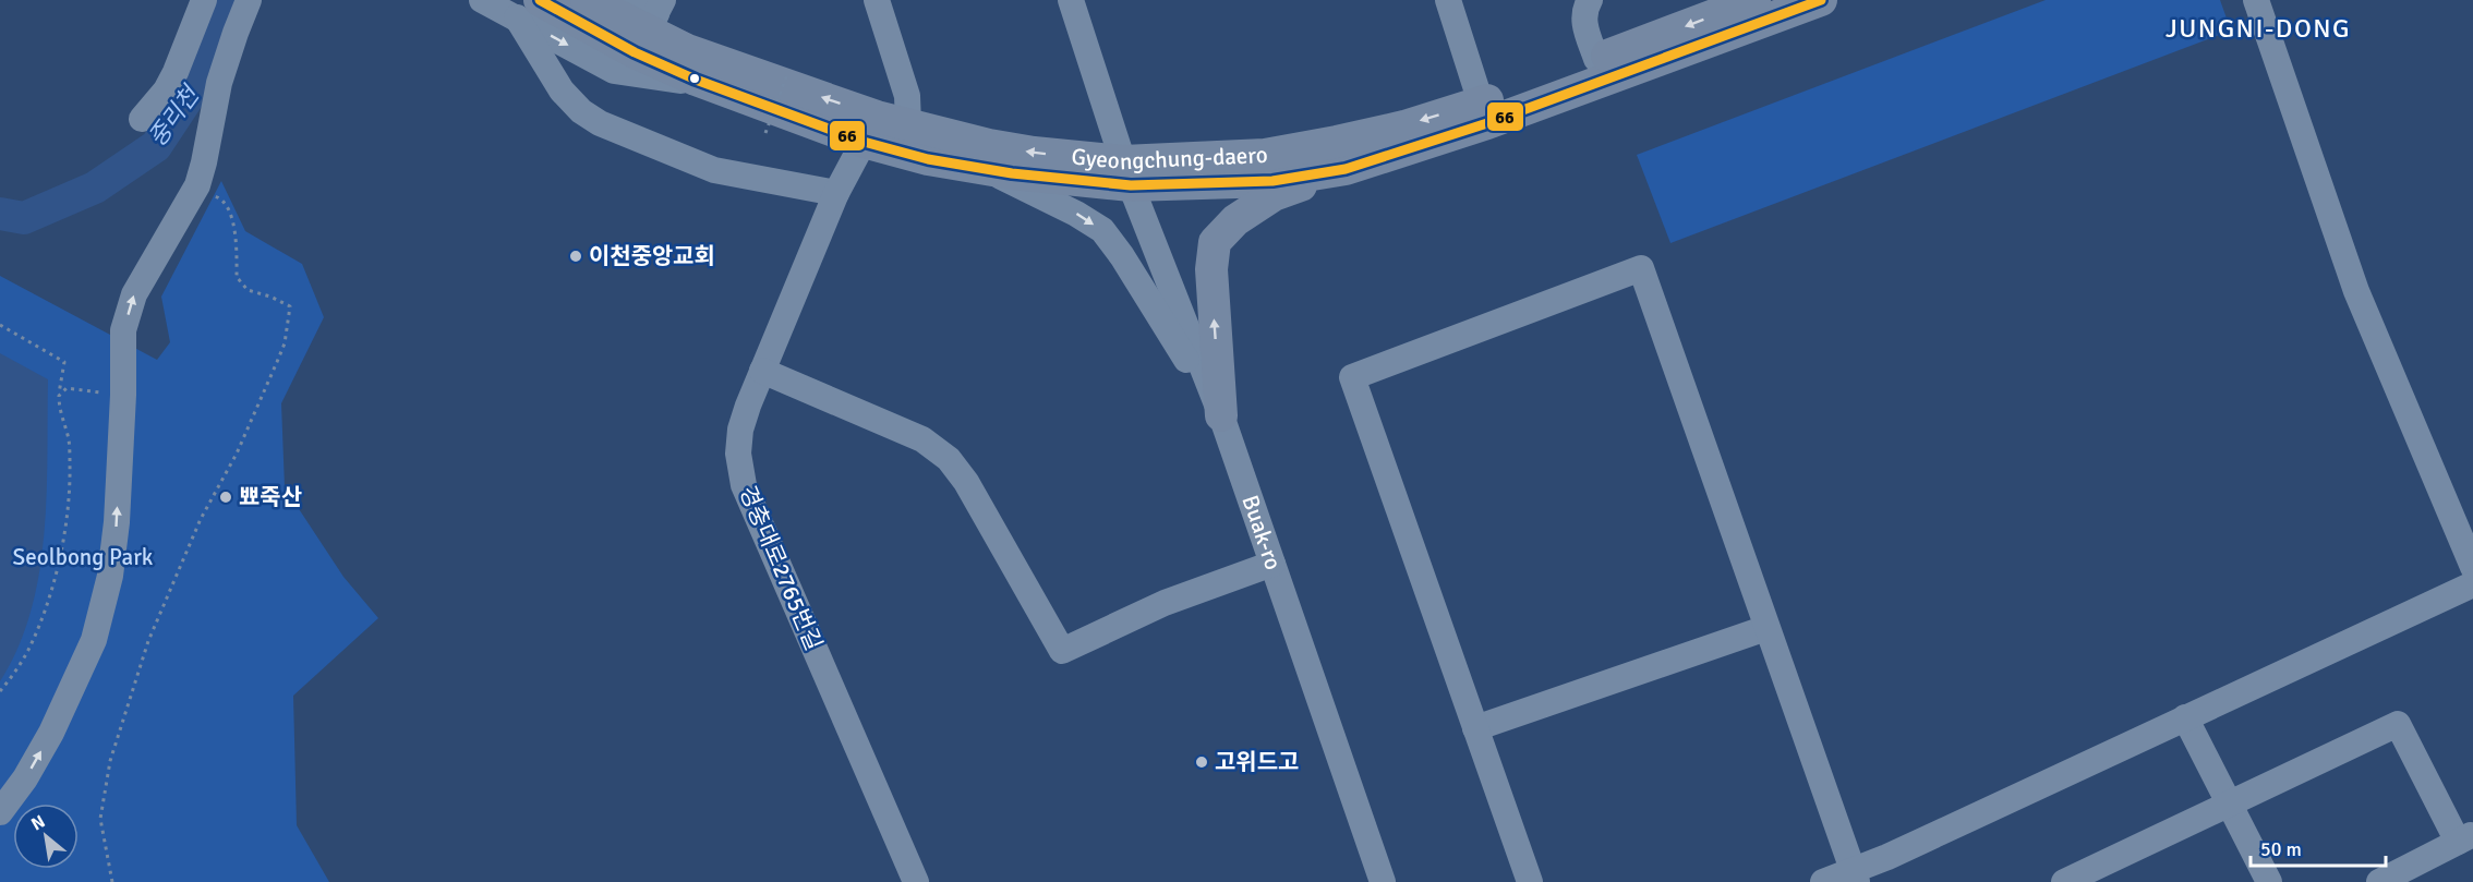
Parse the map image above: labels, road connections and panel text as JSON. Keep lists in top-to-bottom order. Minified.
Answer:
{"streets":{"main road":["Gyeongchung-daero"],"street":["Buak-ro","경충대로2765번길"]},"crossings":[["Gyeongchung-daero","Buak-ro"],["Gyeongchung-daero","경충대로2765번길"]],"districts":["JUNGNI-DONG"],"water":["중리천"],"parks":["Seolbong Park"],"places":["이천중앙교회","뾰죽산","고위드고"],"lines":["transit line 66"],"scale_bar":"50 m","north":"top left"}
